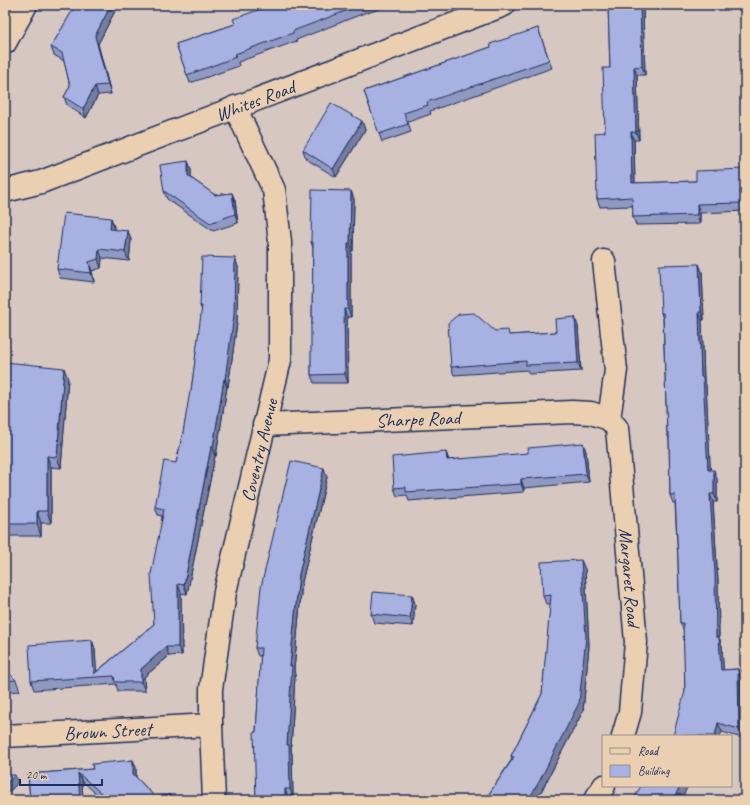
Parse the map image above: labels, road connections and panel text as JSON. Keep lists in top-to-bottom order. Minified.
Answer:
{"streets":{"street":["Whites Road","Sharpe Road","Coventry Avenue","Margaret Road","Brown Street"]},"crossings":[["Whites Road","Coventry Avenue"],["Sharpe Road","Coventry Avenue"],["Sharpe Road","Margaret Road"],["Coventry Avenue","Brown Street"]],"legend":["Road","Building"],"scale_bar":"20 m"}
